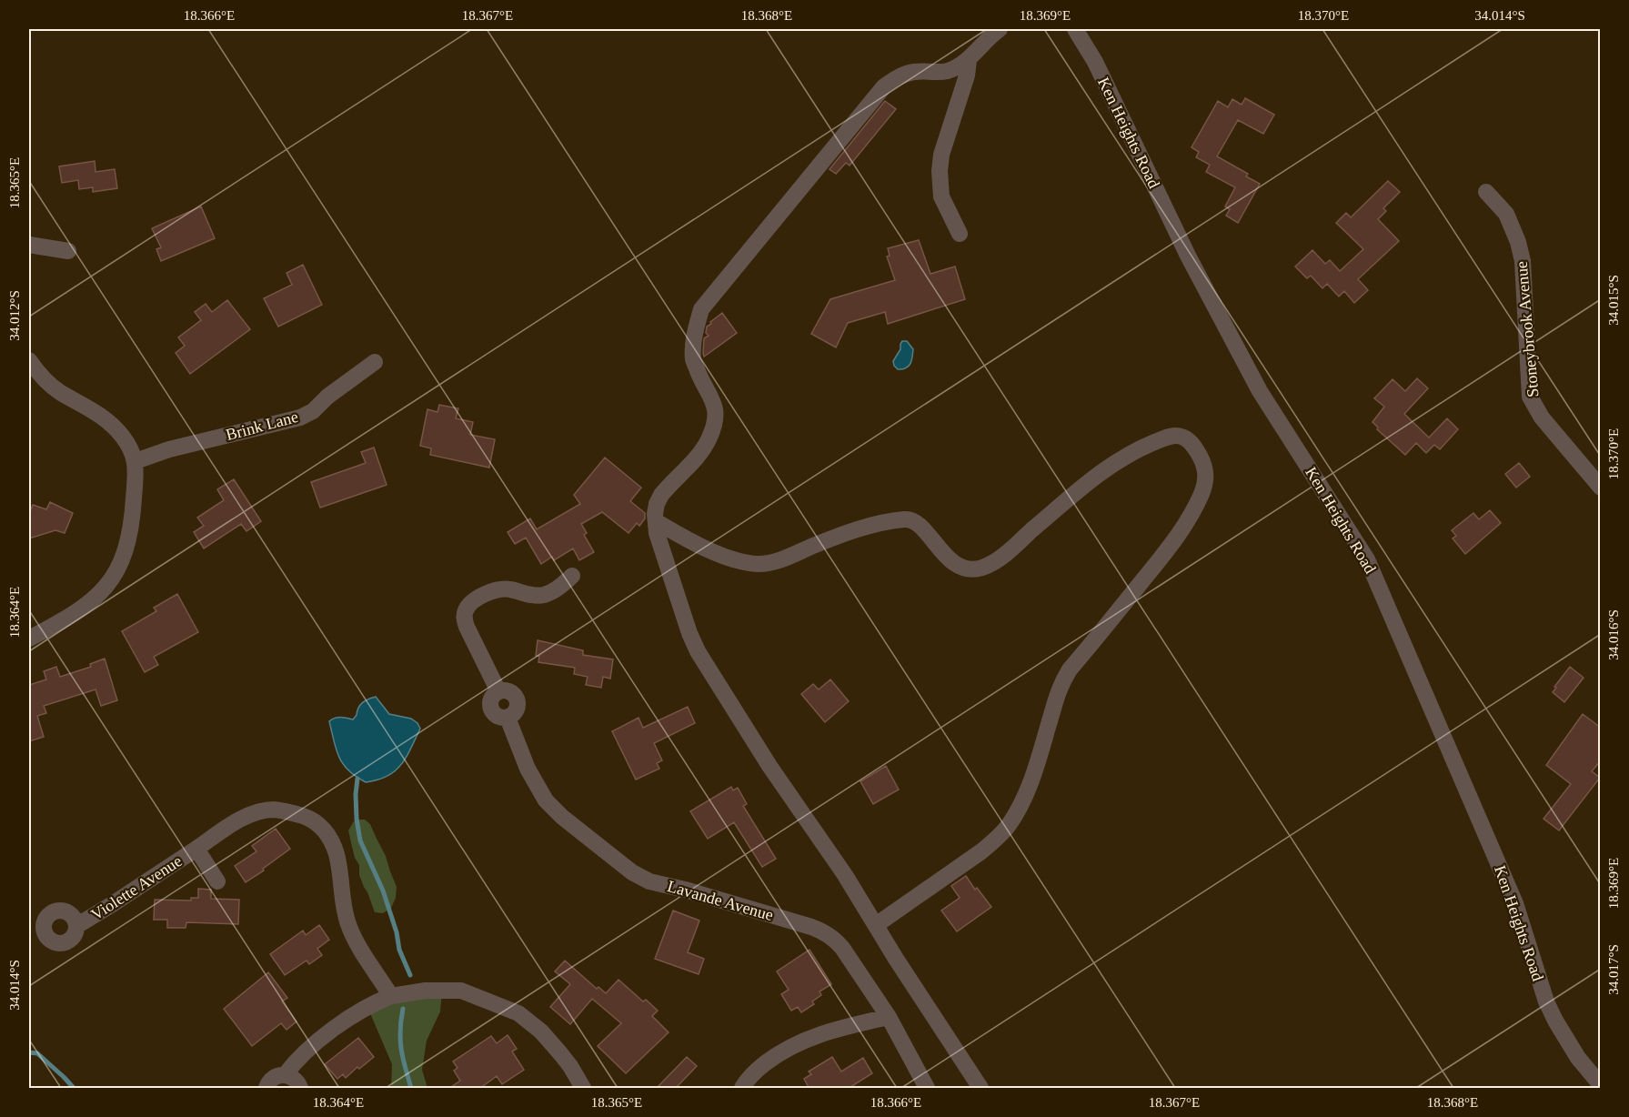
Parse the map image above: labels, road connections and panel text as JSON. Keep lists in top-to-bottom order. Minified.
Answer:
{"streets":{"street":["Ken Heights Road","Stoneybrook Avenue","Brink Lane","Violette Avenue","Lavande Avenue"]},"coordinates":["18.366°E","18.367°E","18.368°E","18.369°E","18.370°E","34.014°S","18.365°E","34.015°S","34.012°S","18.364°E","34.016°S","34.017°S"]}
